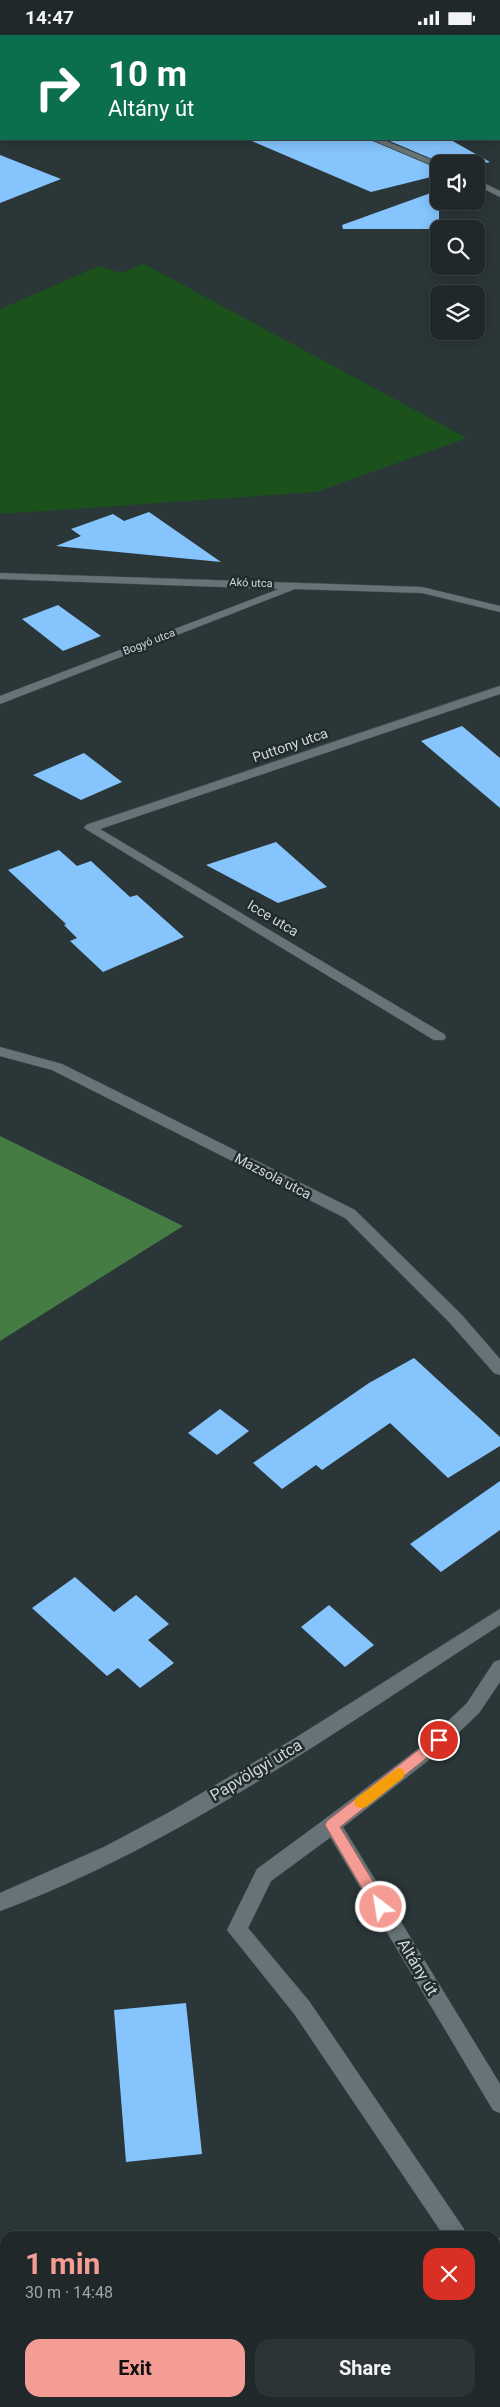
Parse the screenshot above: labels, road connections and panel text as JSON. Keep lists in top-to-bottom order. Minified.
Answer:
{"streets":{"street":["Akó utca","Bogyó utca","Puttony utca","Icce utca","Mazsola utca","Papvölgyi utca","Altány út"]},"crossings":[["Akó utca","Bogyó utca"],["Puttony utca","Icce utca"]],"page":{"status":"14:47","turn":["10 m","Altány út"],"heading":["1 min","30 m · 14:48"],"buttons":["Exit","Share"]}}
